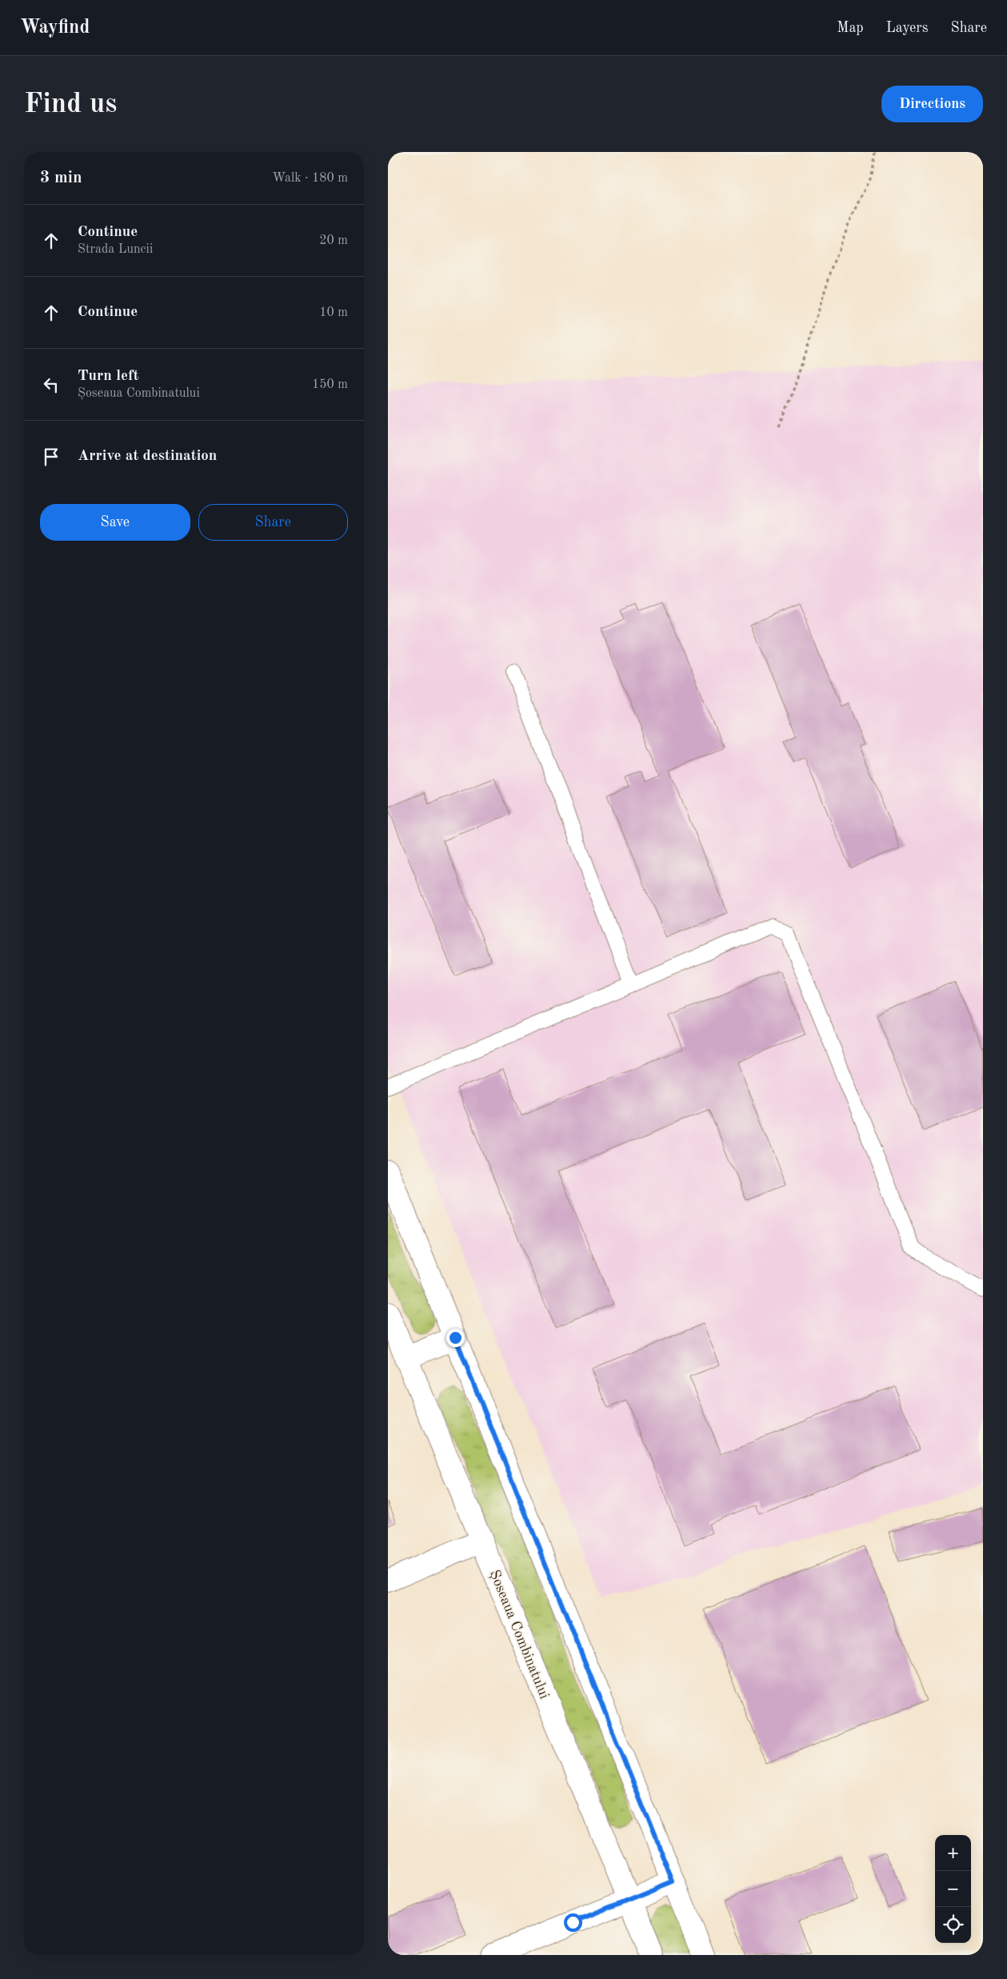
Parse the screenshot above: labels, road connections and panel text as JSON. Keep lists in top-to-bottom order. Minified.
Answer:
{"streets":{"main road":["Șoseaua Combinatului"]},"page":{"header":"Wayfind","nav":["Map","Layers","Share"],"buttons":["Directions",["Save","Share"]],"title":"Find us","heading":["3 min","Walk · 180 m"],"list":[["Continue","Strada Luncii","20 m"],["Continue","10 m"],["Turn left","Șoseaua Combinatului","150 m"],"Arrive at destination"],"map_buttons":["+","−"]}}
